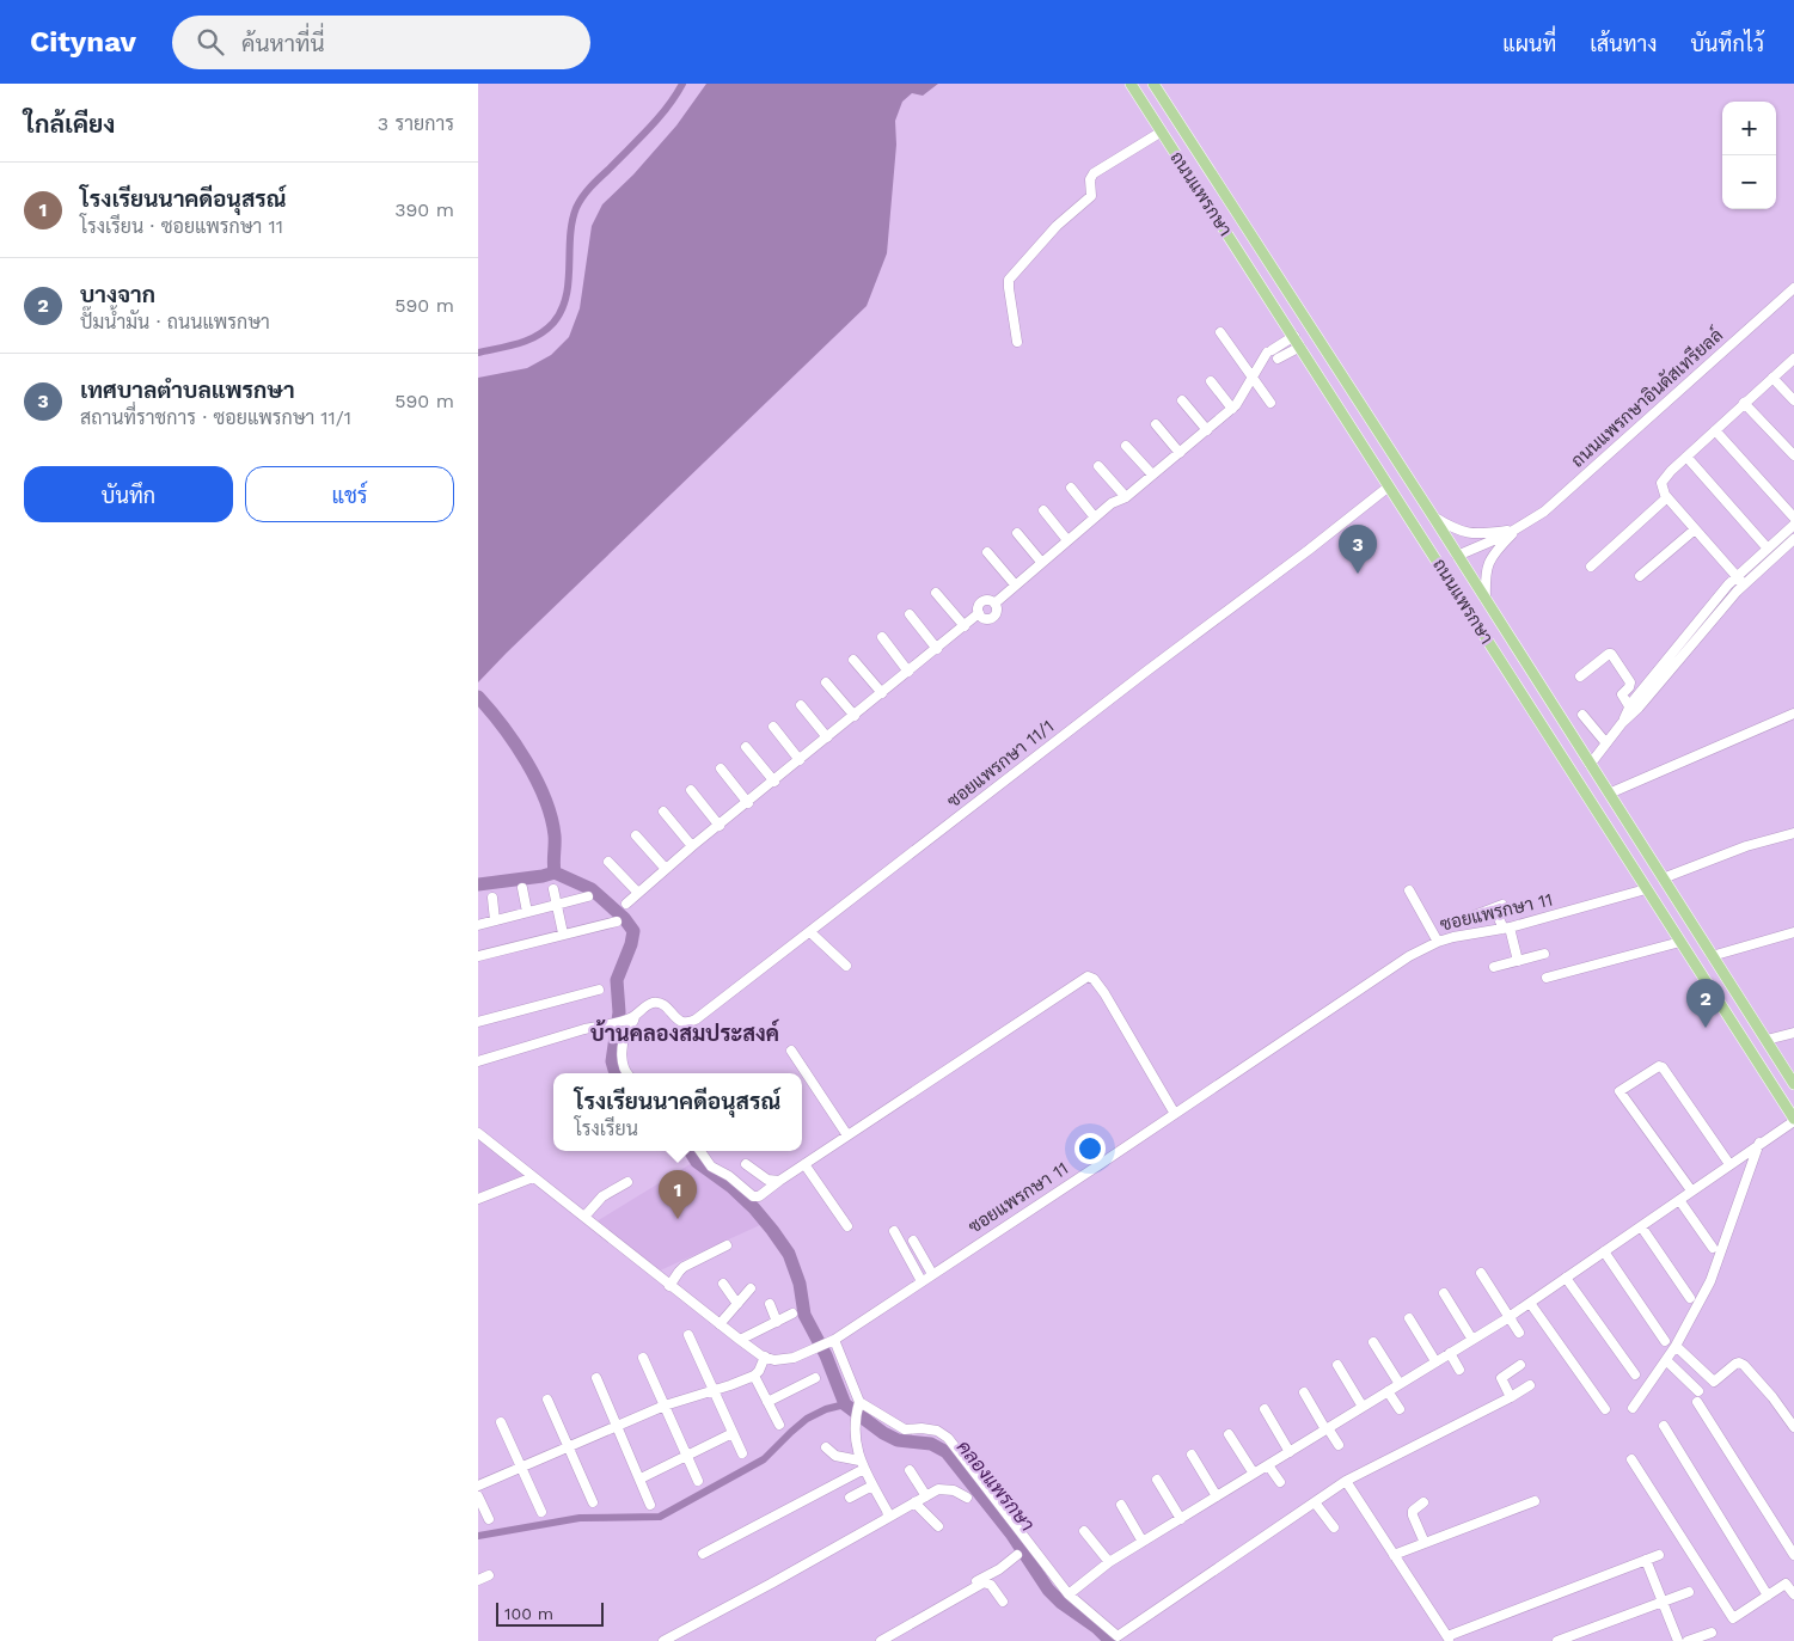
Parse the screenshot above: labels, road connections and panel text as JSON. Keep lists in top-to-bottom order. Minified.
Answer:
{"streets":{"main road":["ถนนแพรกษา"],"street":["ถนนแพรกษาอินดัสเทรียลล์","ซอยแพรกษา 11/1","ซอยแพรกษา 11"]},"crossings":[["ถนนแพรกษา","ถนนแพรกษาอินดัสเทรียลล์"],["ถนนแพรกษา","ซอยแพรกษา 11/1"],["ถนนแพรกษา","ซอยแพรกษา 11"]],"districts":["บ้านคลองสมประสงค์"],"water":["คลองแพรกษา"],"scale_bar":"100 m","page":{"header":"Citynav","search":"ค้นหาที่นี่","nav":["แผนที่","เส้นทาง","บันทึกไว้"],"heading":["ใกล้เคียง","3 รายการ"],"map_buttons":["+","−"],"list":[{"mark":"1","name":"โรงเรียนนาคดีอนุสรณ์","note":"โรงเรียน · ซอยแพรกษา 11","value":"390 m"},{"mark":"2","name":"บางจาก","note":"ปั๊มน้ำมัน · ถนนแพรกษา","value":"590 m"},{"mark":"3","name":"เทศบาลตำบลแพรกษา","note":"สถานที่ราชการ · ซอยแพรกษา 11/1","value":"590 m"}],"buttons":["บันทึก","แชร์"],"pins":["3","2","1"],"popup":["โรงเรียนนาคดีอนุสรณ์","โรงเรียน"],"scale":"100 m"}}
